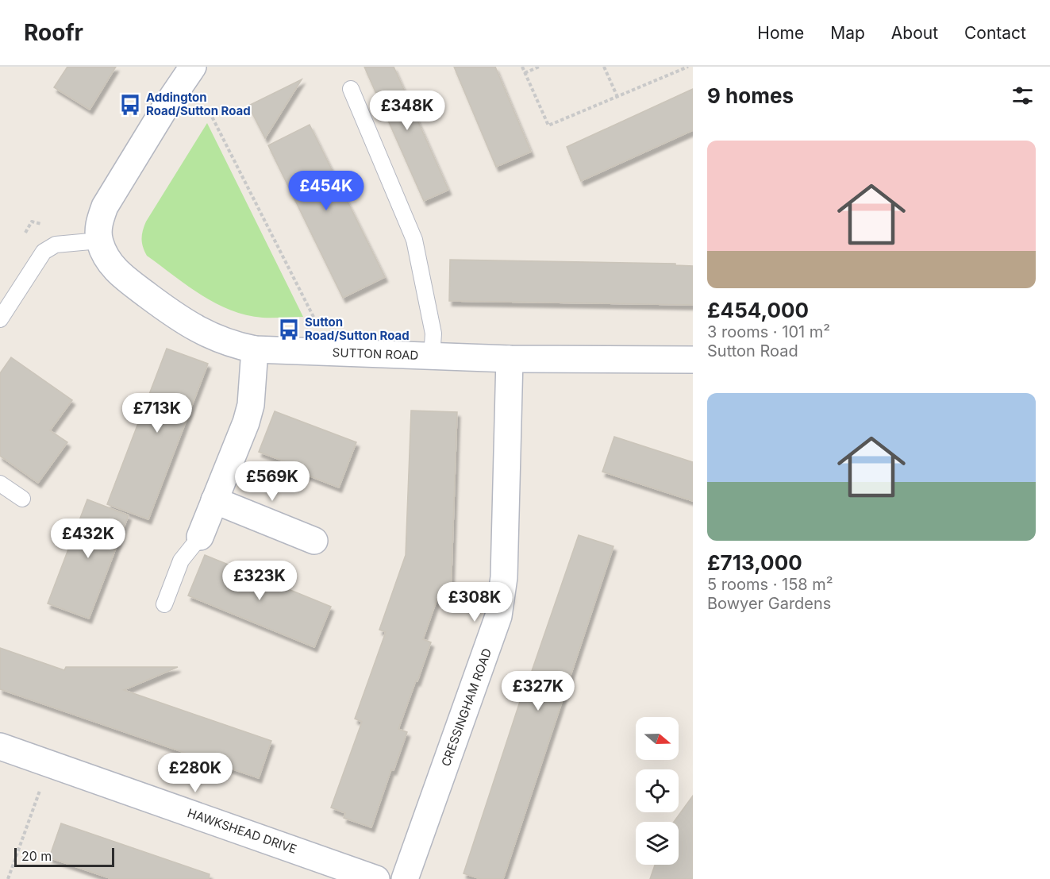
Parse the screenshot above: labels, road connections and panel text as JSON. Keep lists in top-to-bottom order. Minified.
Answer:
{"streets":{"street":["SUTTON ROAD","CRESSINGHAM ROAD","HAWKSHEAD DRIVE"]},"crossings":[["SUTTON ROAD","CRESSINGHAM ROAD"]],"places":{"bus stop":["Addington Road/Sutton Road","Sutton Road/Sutton Road"]},"scale_bar":"20 m","north":"right","page":{"header":"Roofr","nav":["Home","Map","About","Contact"],"heading":"9 homes","price":["£348K","£454K","£713K","£569K","£432K","£323K","£308K","£327K","£280K"],"list":[{"name":"£454,000","note":"3 rooms · 101 m² · Sutton Road"},{"name":"£713,000","note":"5 rooms · 158 m² · Bowyer Gardens"}],"scale":"20 m"}}
